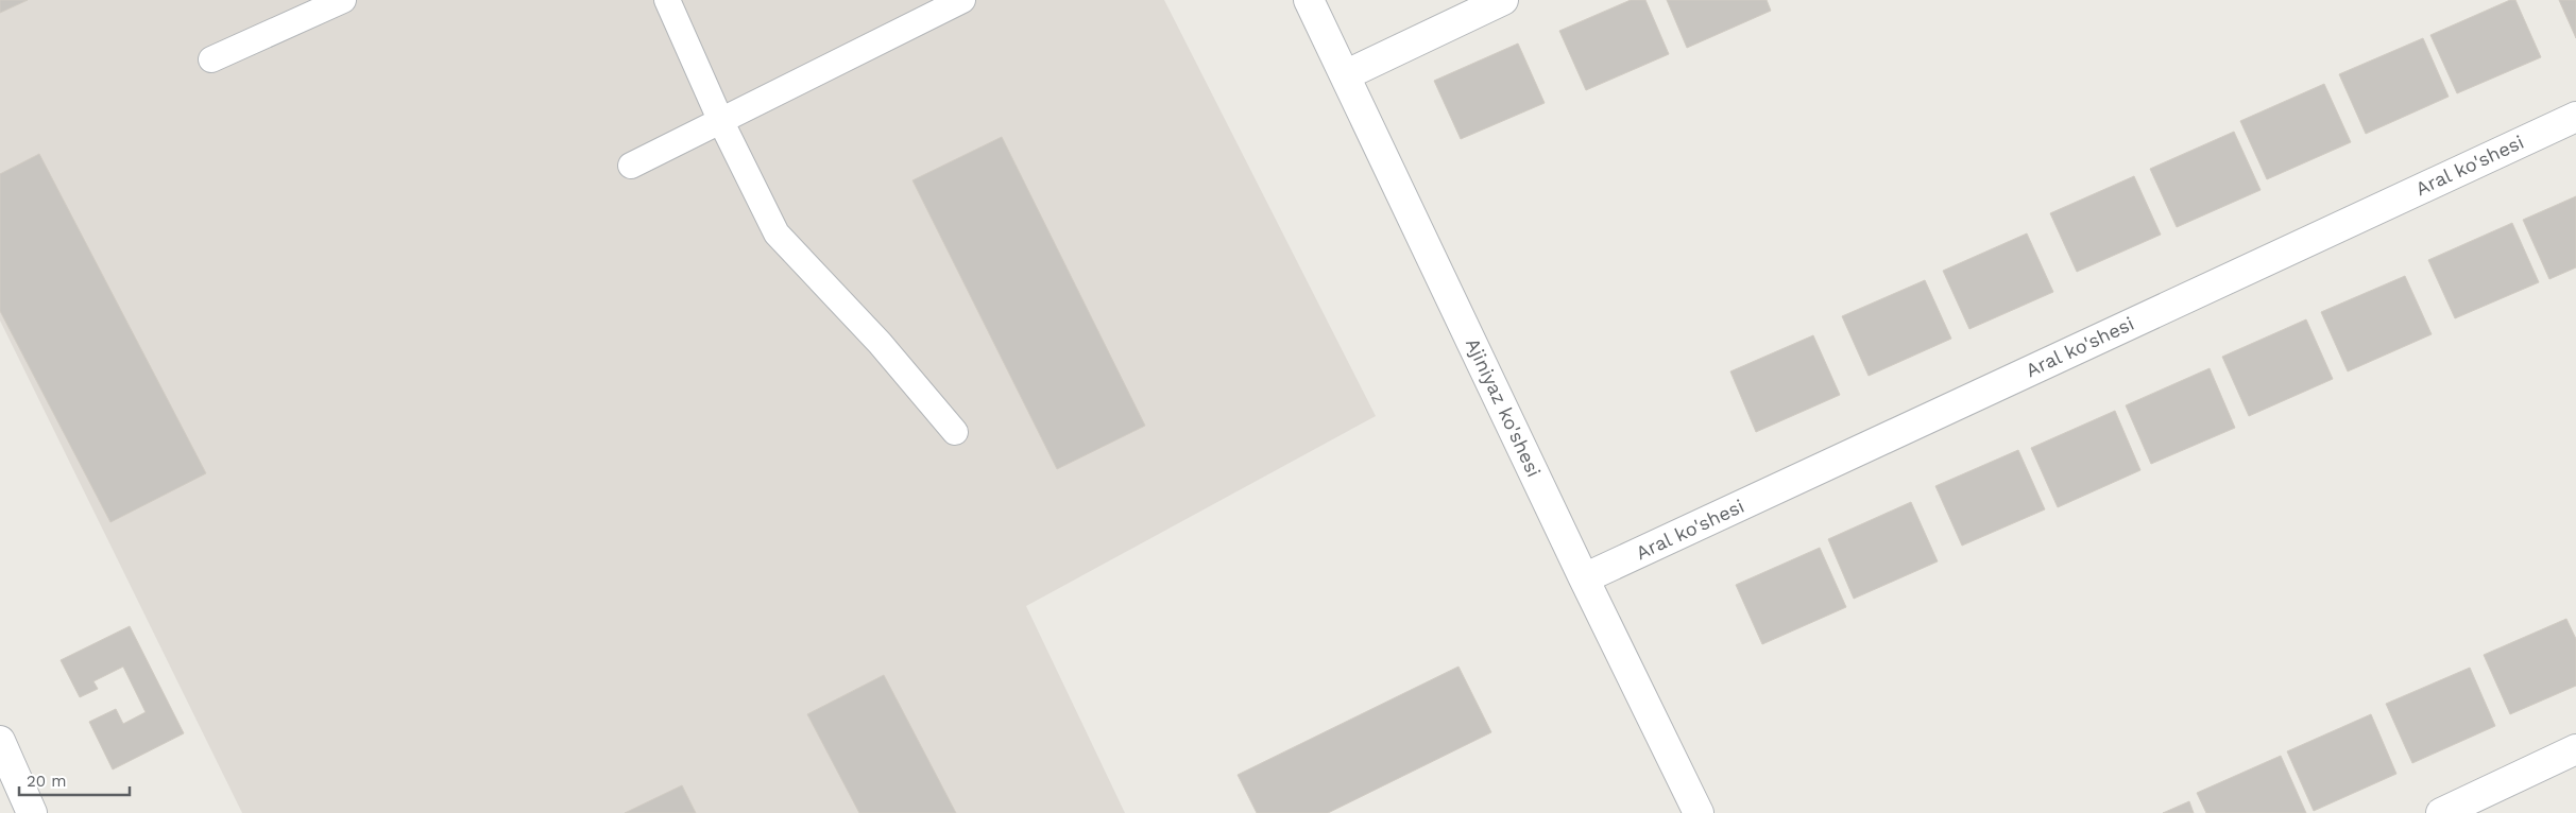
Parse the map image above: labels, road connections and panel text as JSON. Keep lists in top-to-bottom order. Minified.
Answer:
{"streets":{"street":["Aral ko'shesi","Ajiniyaz ko'shesi"]},"crossings":[["Aral ko'shesi","Ajiniyaz ko'shesi"]],"scale_bar":"20 m"}
